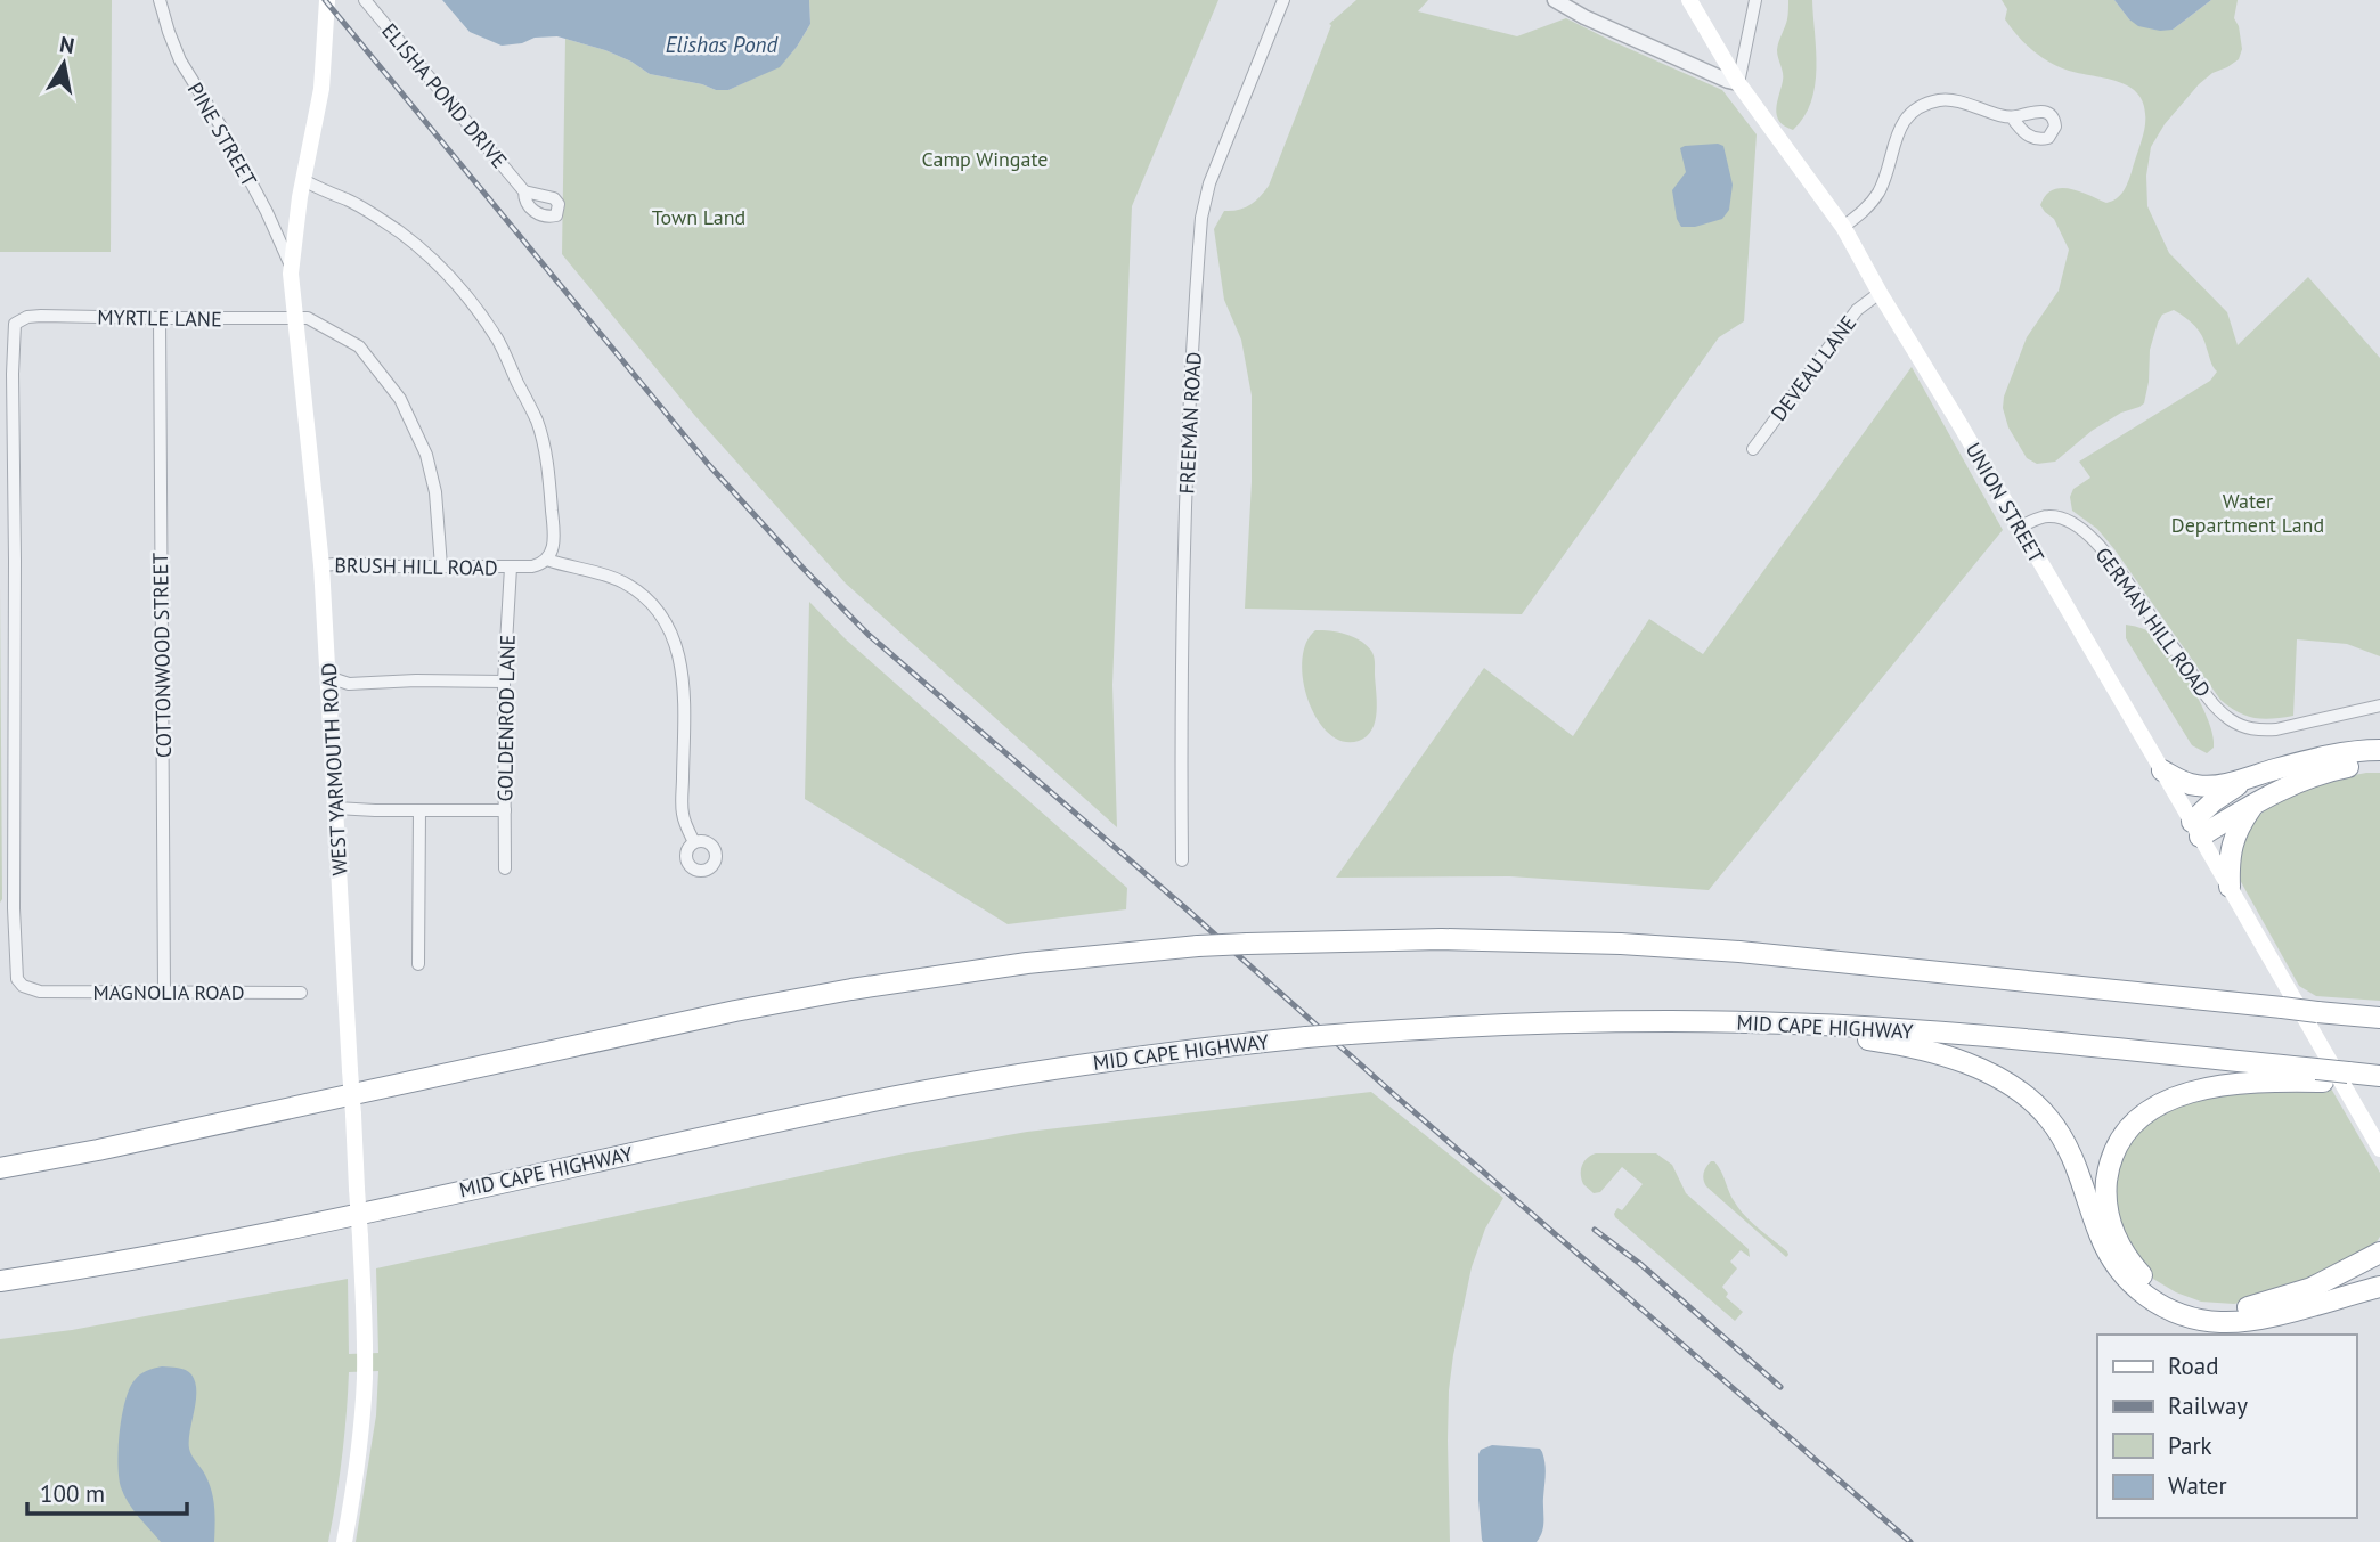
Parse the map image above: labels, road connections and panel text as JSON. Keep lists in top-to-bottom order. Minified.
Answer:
{"streets":{"highway":["MID CAPE HIGHWAY"],"main road":["UNION STREET","WEST YARMOUTH ROAD"],"street":["ELISHA POND DRIVE","PINE STREET","MYRTLE LANE","DEVEAU LANE","FREEMAN ROAD","BRUSH HILL ROAD","GERMAN HILL ROAD","COTTONWOOD STREET","GOLDENROD LANE","MAGNOLIA ROAD"]},"crossings":[["PINE STREET","WEST YARMOUTH ROAD"],["MYRTLE LANE","BRUSH HILL ROAD"],["MYRTLE LANE","COTTONWOOD STREET"],["MYRTLE LANE","WEST YARMOUTH ROAD"],["MYRTLE LANE","MAGNOLIA ROAD"],["DEVEAU LANE","UNION STREET"],["UNION STREET","GERMAN HILL ROAD"],["BRUSH HILL ROAD","GOLDENROD LANE"],["BRUSH HILL ROAD","WEST YARMOUTH ROAD"],["COTTONWOOD STREET","MAGNOLIA ROAD"]],"water":["Elishas Pond"],"parks":["Camp Wingate","Town Land","Water Department Land"],"legend":["Road","Railway","Park","Water"],"scale_bar":"100 m","north":"top"}
